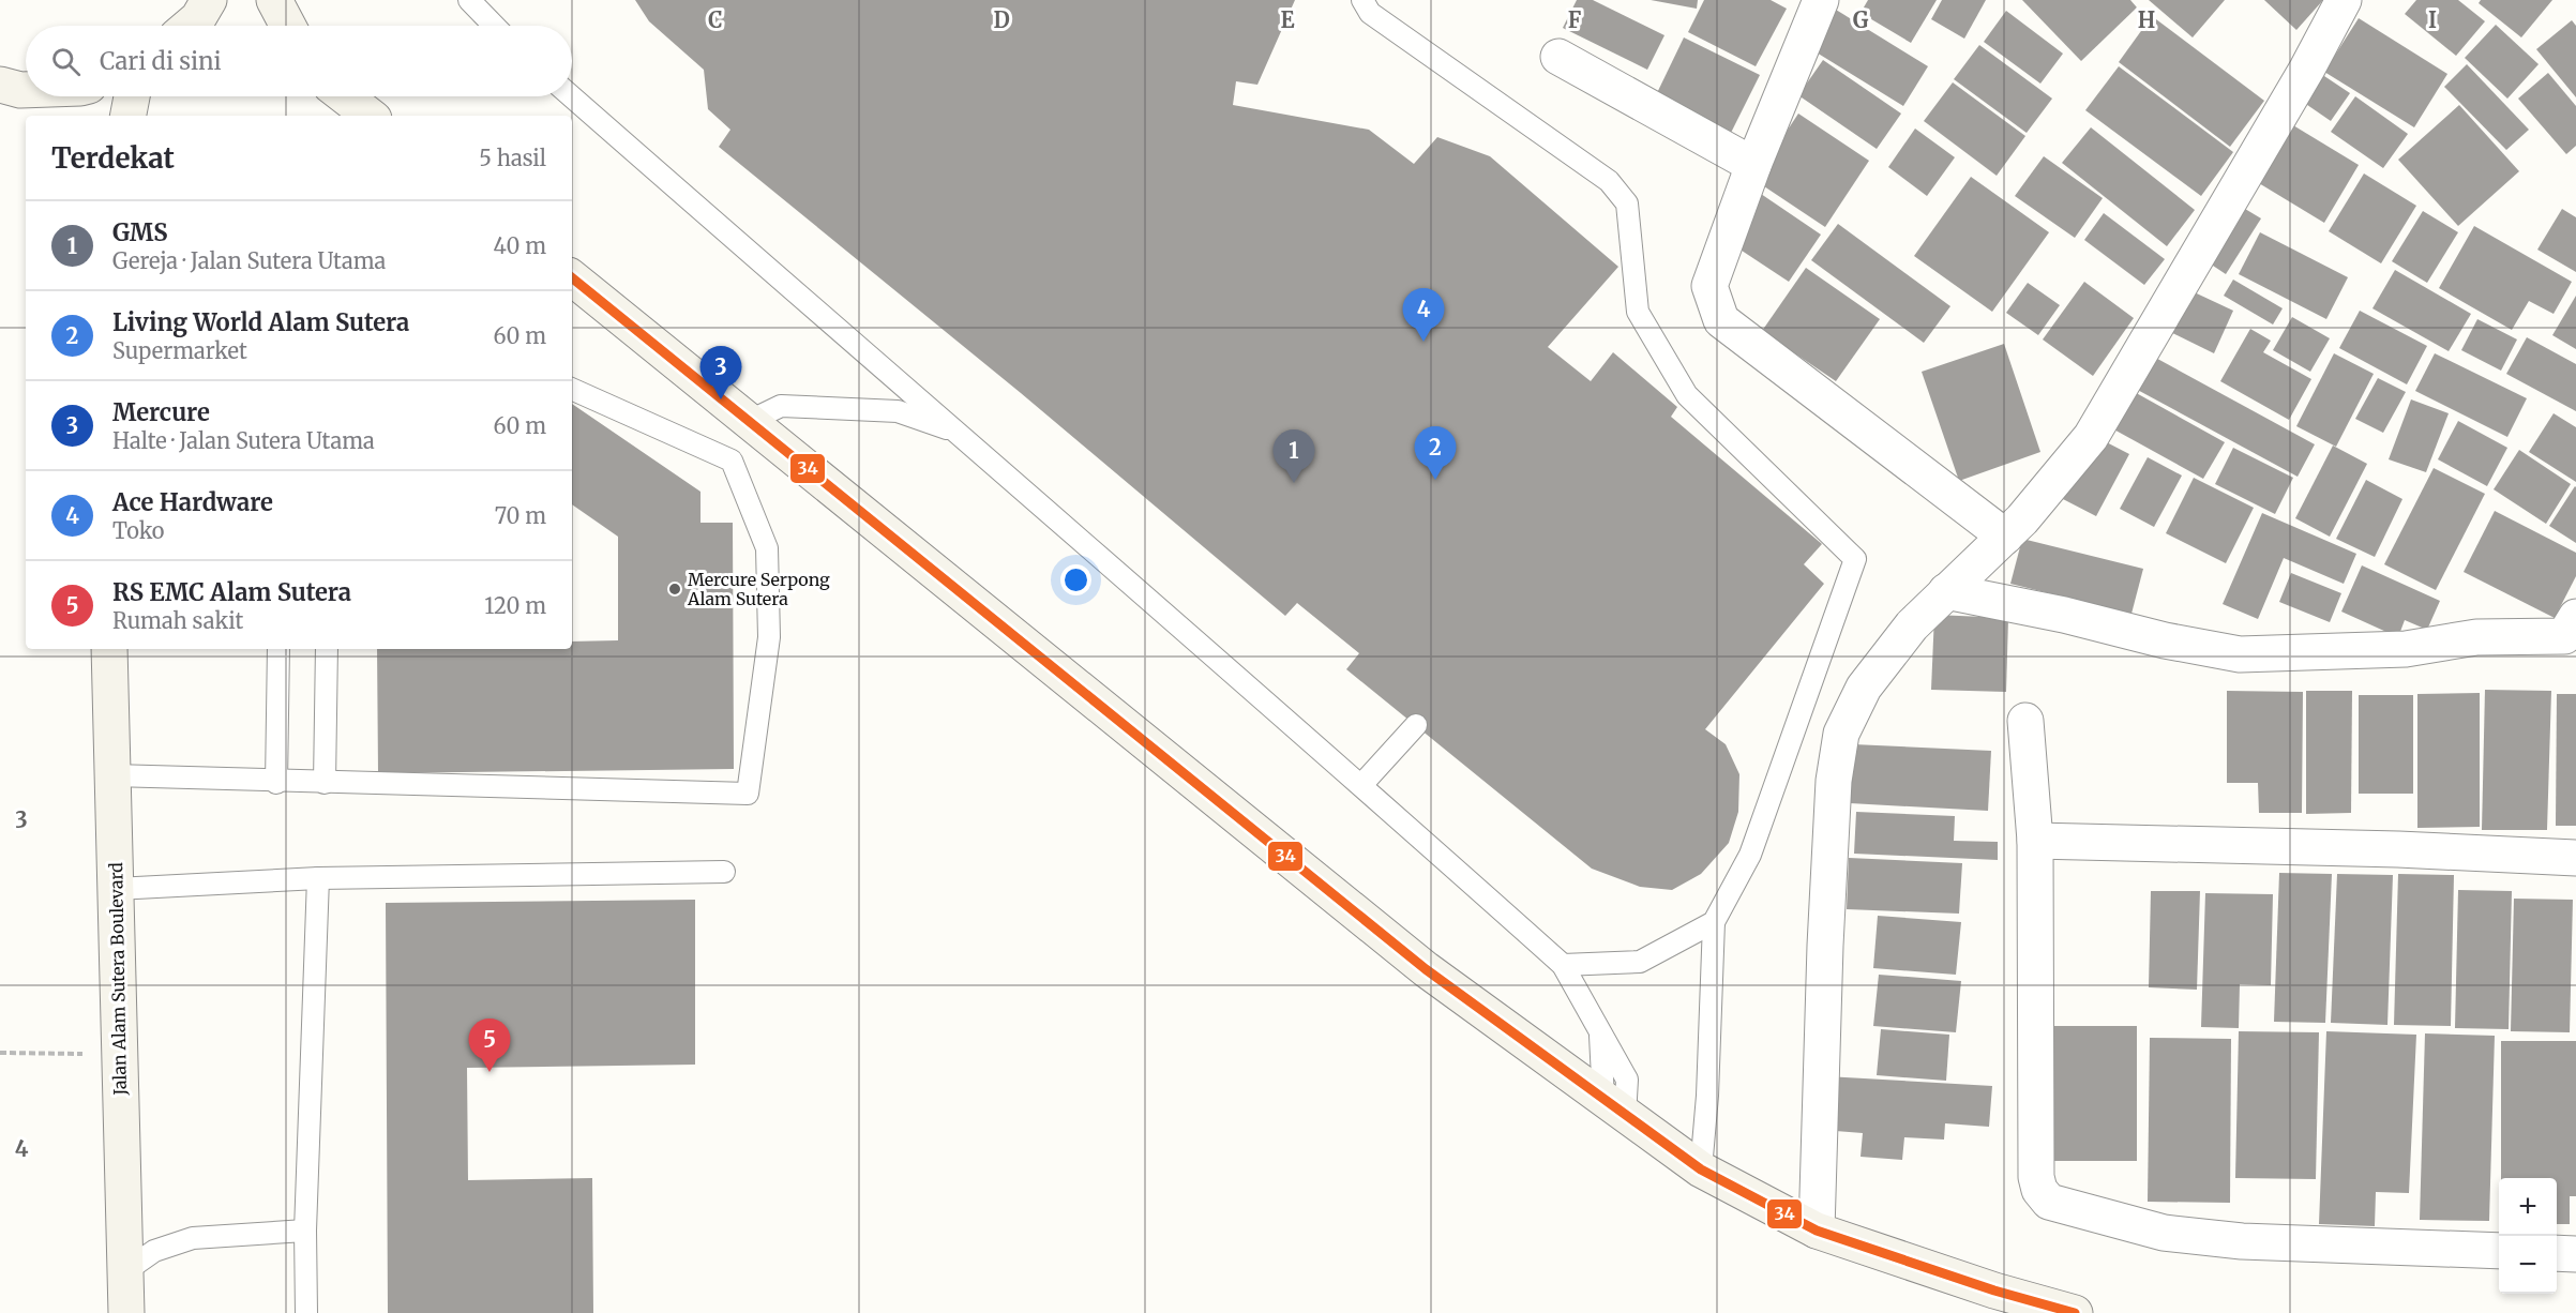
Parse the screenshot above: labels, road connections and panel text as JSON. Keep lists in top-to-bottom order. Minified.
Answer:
{"streets":{"street":["Jalan Alam Sutera Boulevard"]},"places":["Mercure Serpong Alam Sutera"],"lines":["transit line 34"],"page":{"search":"Cari di sini","heading":["Terdekat","5 hasil"],"list":[{"mark":"1","name":"GMS","note":"Gereja · Jalan Sutera Utama","value":"40 m"},{"mark":"2","name":"Living World Alam Sutera","note":"Supermarket","value":"60 m"},{"mark":"3","name":"Mercure","note":"Halte · Jalan Sutera Utama","value":"60 m"},{"mark":"4","name":"Ace Hardware","note":"Toko","value":"70 m"},{"mark":"5","name":"RS EMC Alam Sutera","note":"Rumah sakit","value":"120 m"}],"pins":["4","3","2","1","5"],"map_buttons":["+","−"]},"grid":{"columns":["C","D","E","F","G","H","I"],"rows":["3","4"]}}
